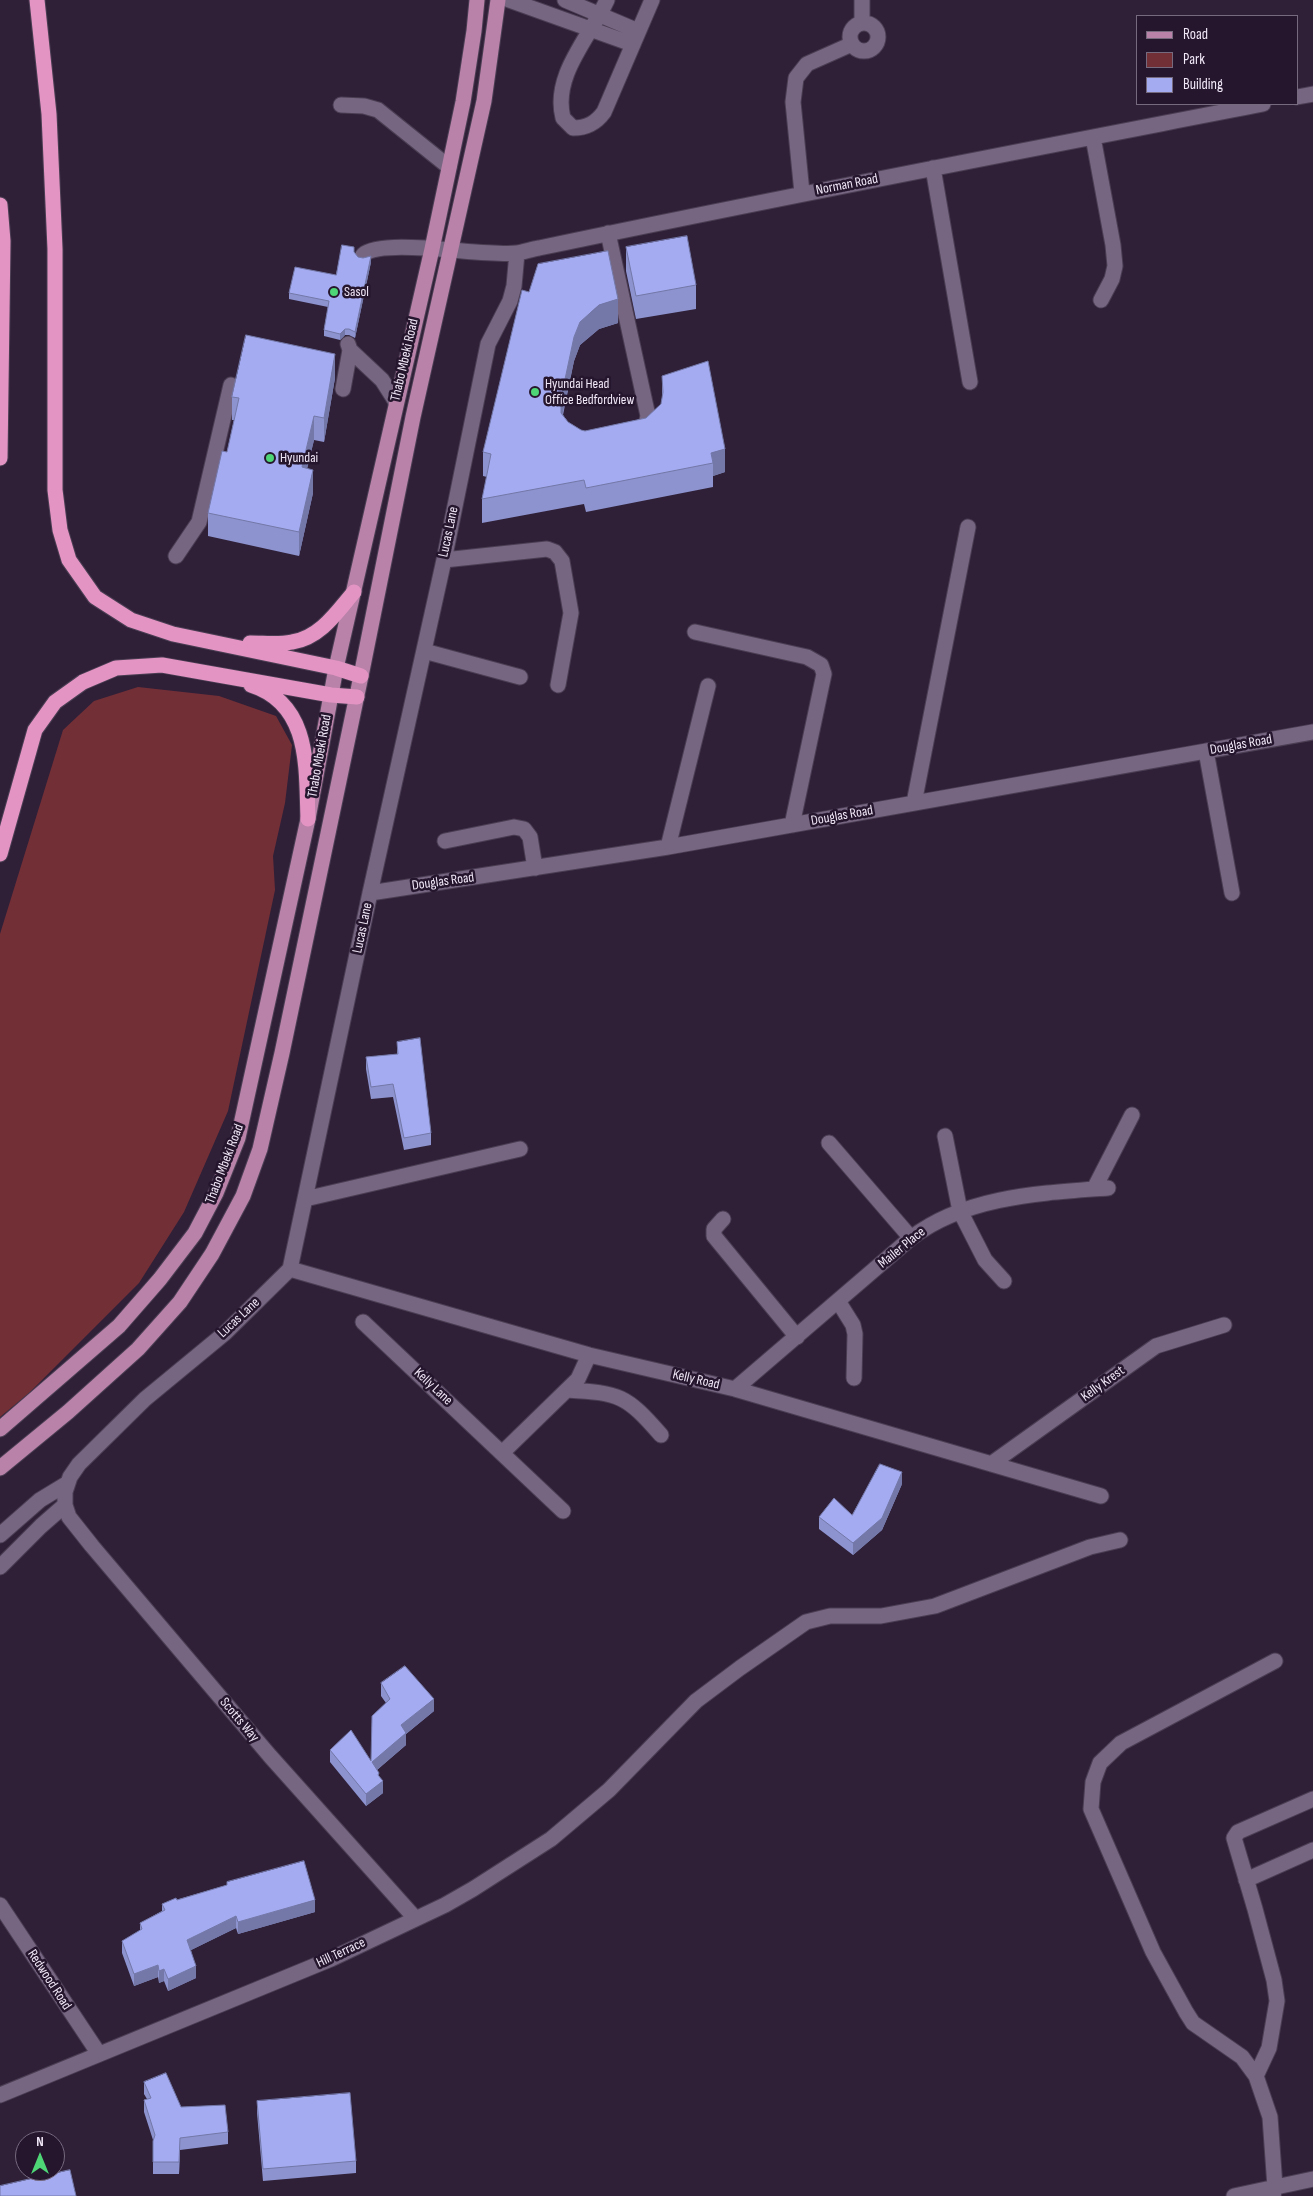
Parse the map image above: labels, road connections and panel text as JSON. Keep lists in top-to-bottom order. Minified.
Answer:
{"streets":{"main road":["Thabo Mbeki Road"],"street":["Norman Road","Lucas Lane","Douglas Road","Mailer Place","Kelly Road","Kelly Krest","Kelly Lane","Scotts Way","Hill Terrace","Redwood Road"]},"crossings":[["Norman Road","Thabo Mbeki Road"],["Norman Road","Lucas Lane"],["Lucas Lane","Douglas Road"],["Lucas Lane","Kelly Road"],["Lucas Lane","Scotts Way"],["Mailer Place","Kelly Road"],["Kelly Road","Kelly Krest"],["Scotts Way","Hill Terrace"],["Hill Terrace","Redwood Road"]],"places":["Sasol","Hyundai Head Office Bedfordview","Hyundai"],"legend":["Road","Park","Building"],"north":"top"}
